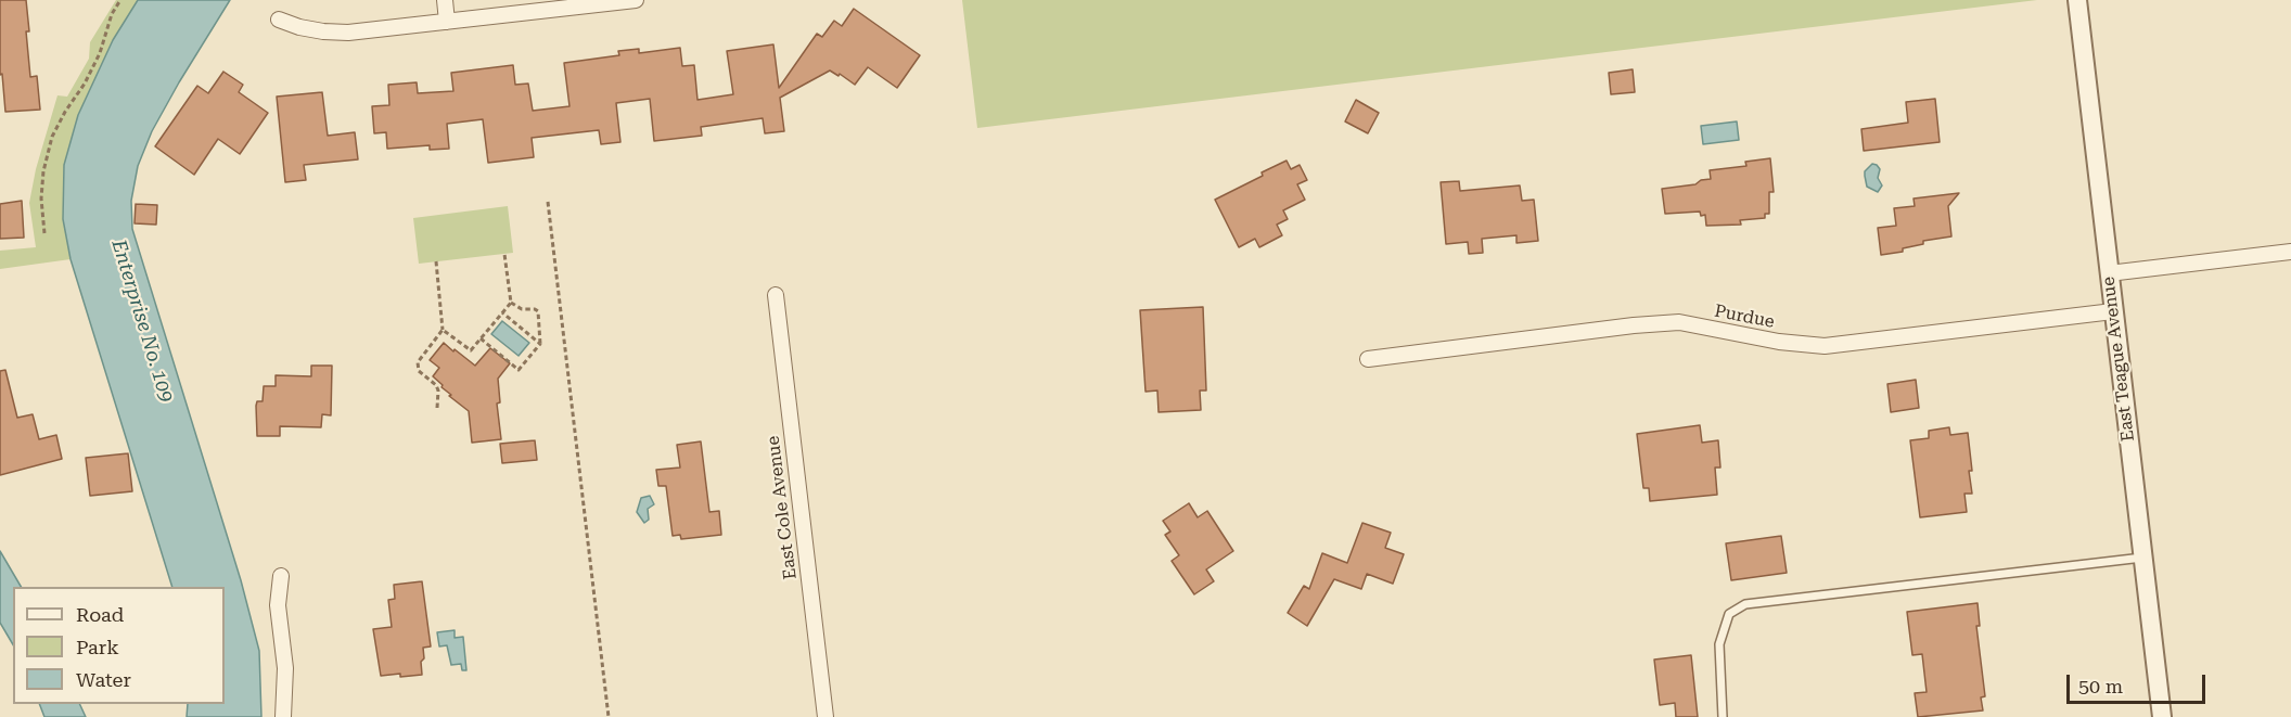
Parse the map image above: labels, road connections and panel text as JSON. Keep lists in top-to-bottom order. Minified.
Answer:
{"streets":{"street":["Purdue","East Teague Avenue","East Cole Avenue"]},"crossings":[["Purdue","East Teague Avenue"]],"water":["Enterprise No. 109"],"legend":["Road","Park","Water"],"scale_bar":"50 m"}
